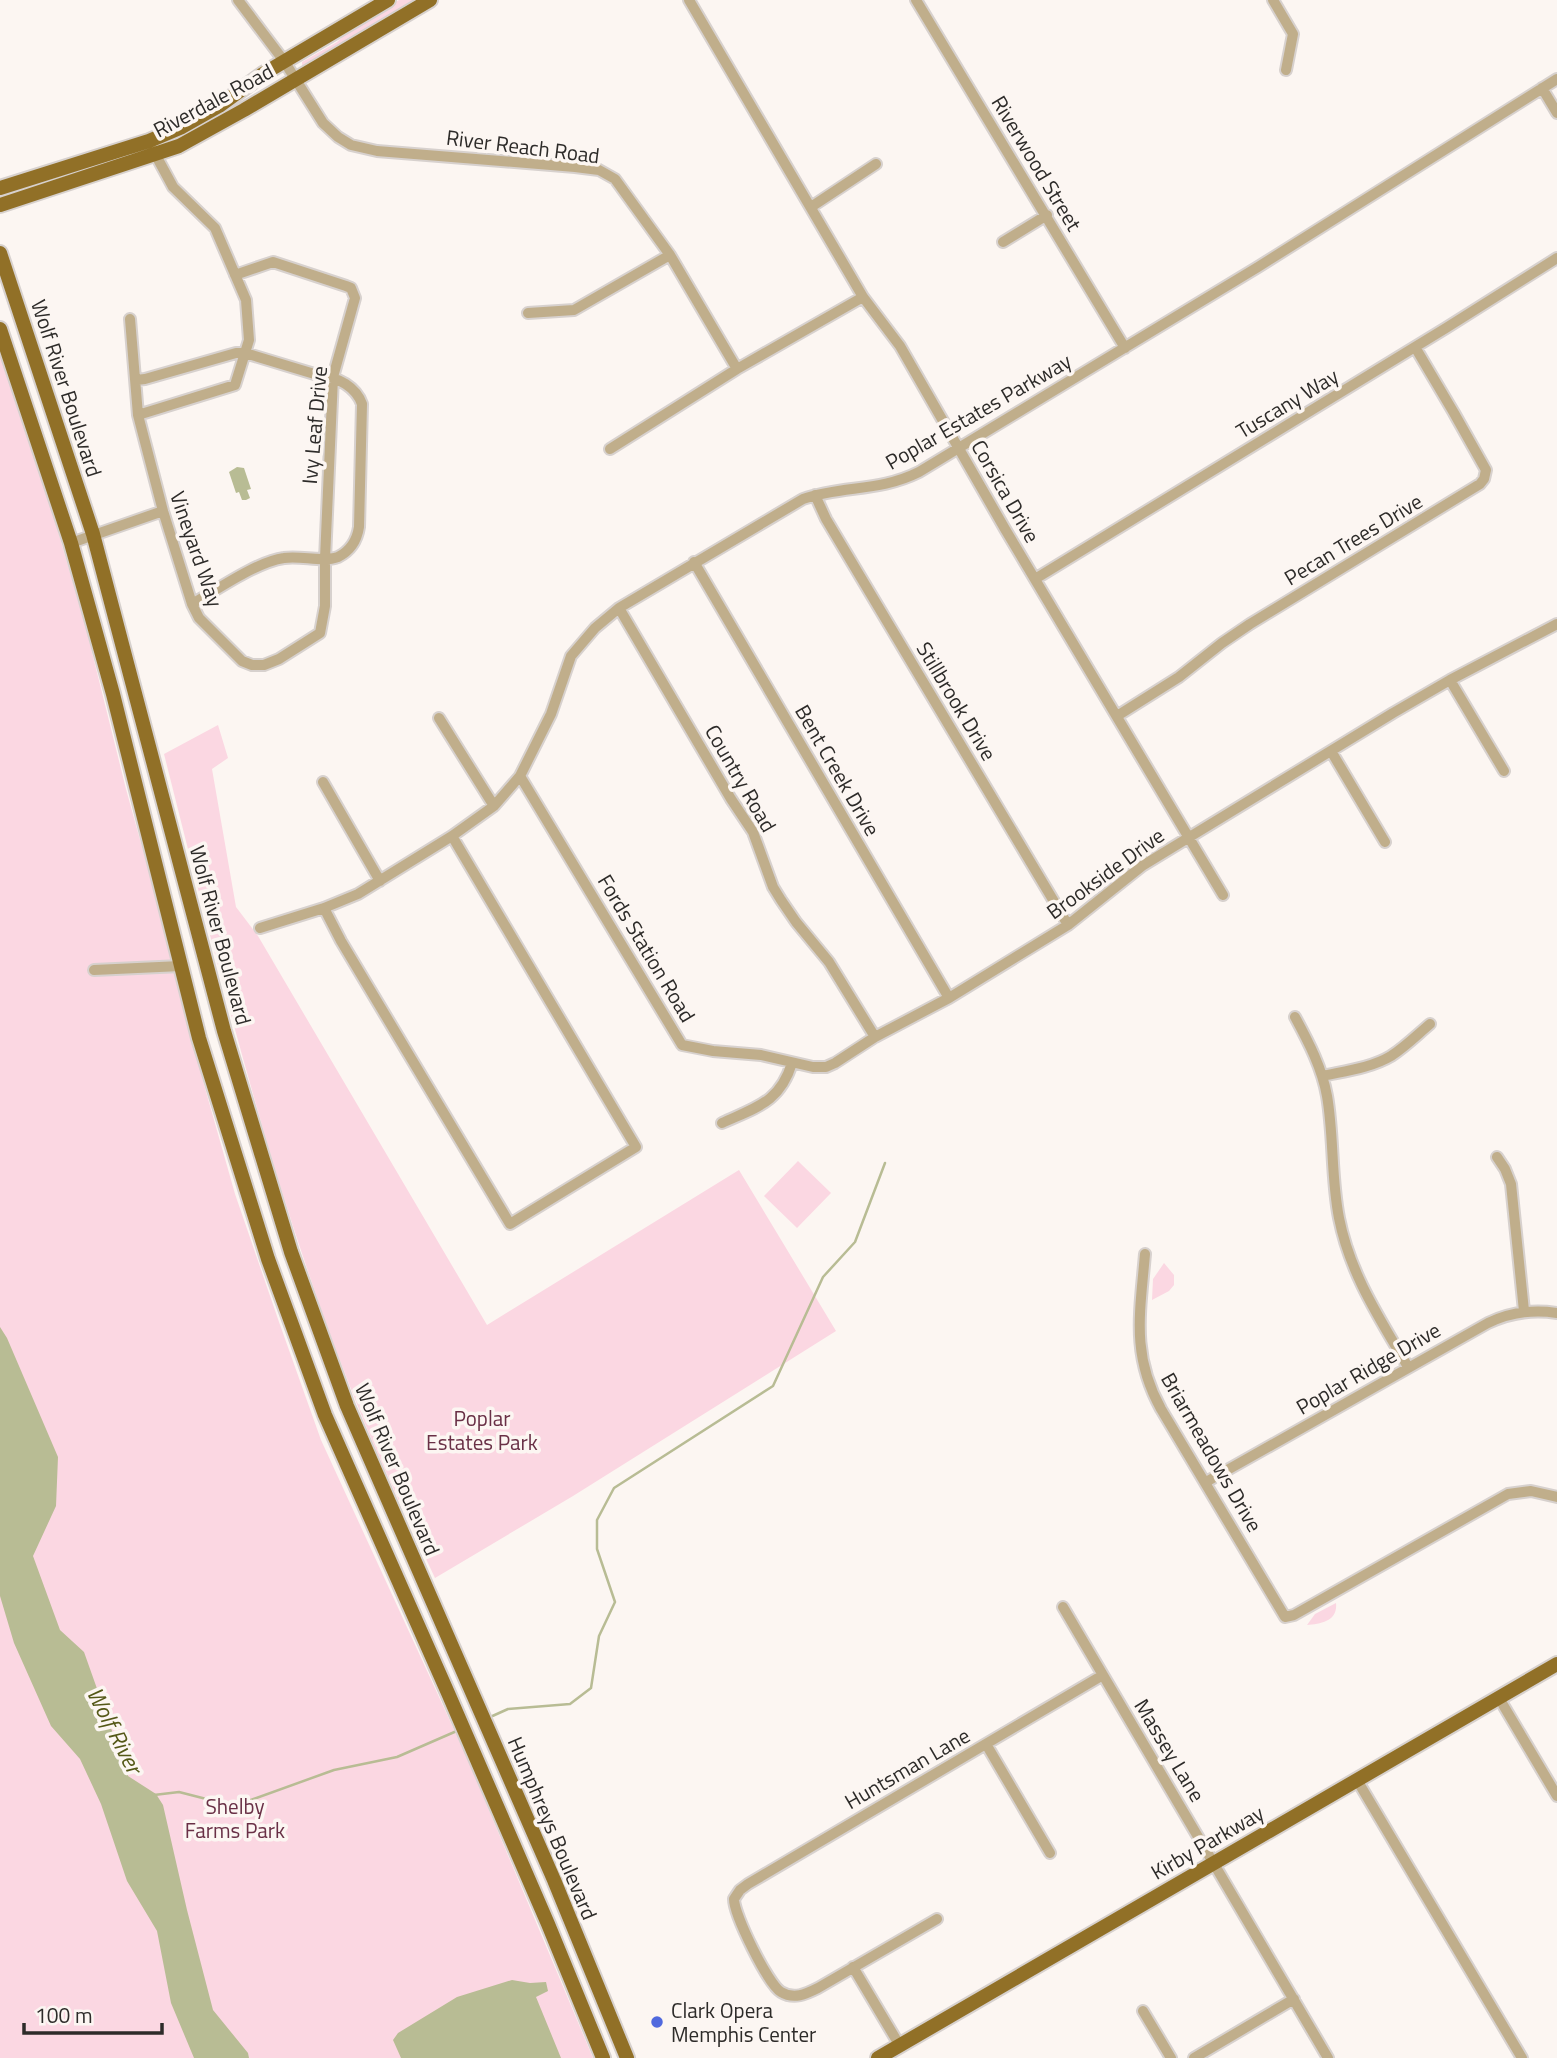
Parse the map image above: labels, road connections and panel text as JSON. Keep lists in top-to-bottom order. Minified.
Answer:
{"streets":{"main road":["Riverdale Road","Wolf River Boulevard","Humphreys Boulevard","Kirby Parkway"],"street":["River Reach Road","Riverwood Street","Tuscany Way","Poplar Estates Parkway","Ivy Leaf Drive","Corsica Drive","Pecan Trees Drive","Vineyard Way","Stillbrook Drive","Bent Creek Drive","Country Road","Brookside Drive","Fords Station Road","Poplar Ridge Drive","Briarmeadows Drive","Massey Lane","Huntsman Lane"]},"crossings":[["Riverdale Road","River Reach Road"],["Riverwood Street","Poplar Estates Parkway"],["Wolf River Boulevard","Humphreys Boulevard"],["Tuscany Way","Corsica Drive"],["Tuscany Way","Pecan Trees Drive"],["Poplar Estates Parkway","Corsica Drive"],["Poplar Estates Parkway","Stillbrook Drive"],["Poplar Estates Parkway","Bent Creek Drive"],["Poplar Estates Parkway","Country Road"],["Poplar Estates Parkway","Fords Station Road"],["Ivy Leaf Drive","Vineyard Way"],["Corsica Drive","Pecan Trees Drive"],["Corsica Drive","Brookside Drive"],["Stillbrook Drive","Brookside Drive"],["Bent Creek Drive","Brookside Drive"],["Country Road","Brookside Drive"],["Brookside Drive","Fords Station Road"],["Poplar Ridge Drive","Briarmeadows Drive"],["Massey Lane","Huntsman Lane"],["Massey Lane","Kirby Parkway"]],"water":["Wolf River"],"parks":["Poplar Estates Park","Shelby Farms Park"],"places":["Clark Opera Memphis Center"],"scale_bar":"100 m"}
